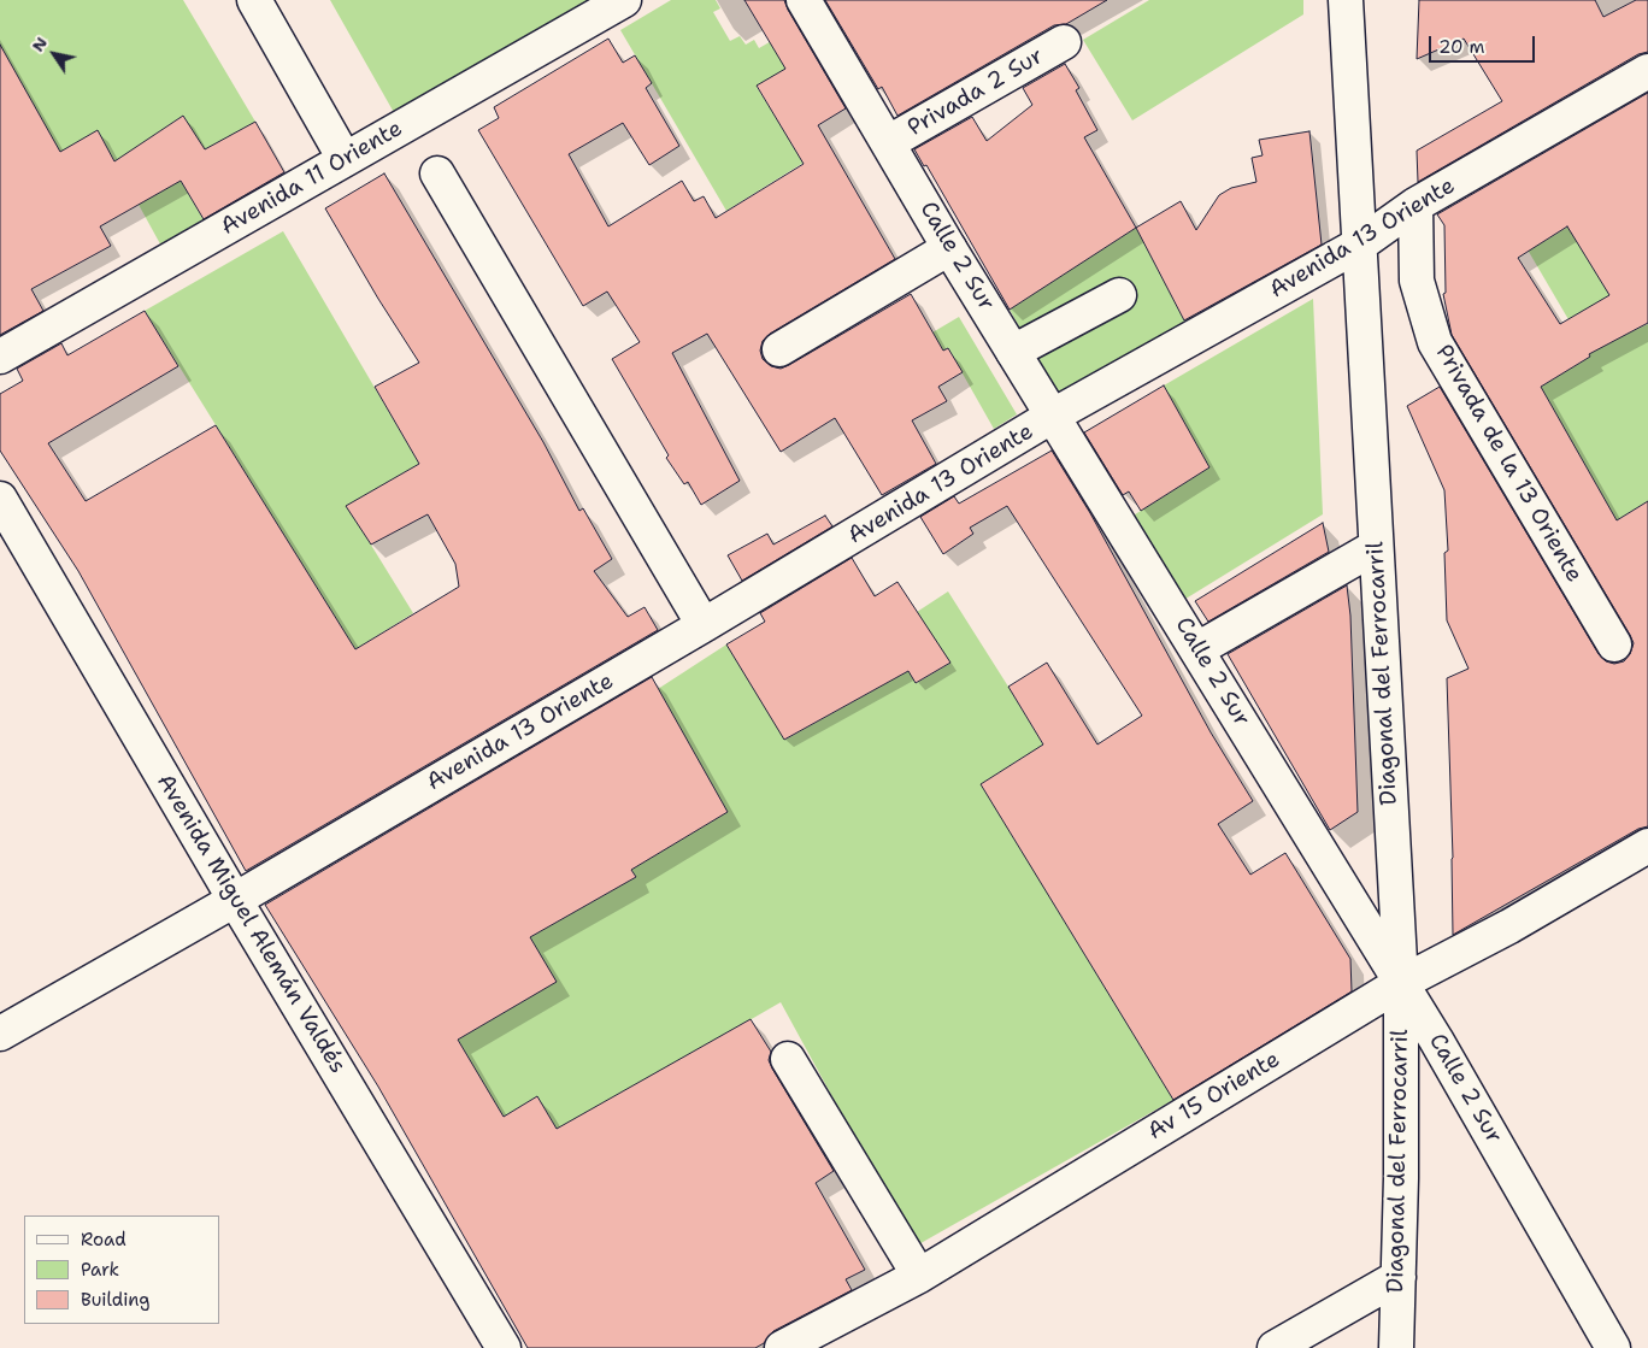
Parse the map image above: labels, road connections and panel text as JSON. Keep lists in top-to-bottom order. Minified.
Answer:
{"streets":{"street":["Privada 2 Sur","Avenida 11 Oriente","Avenida 13 Oriente","Calle 2 Sur","Privada de la 13 Oriente","Diagonal del Ferrocarril","Avenida Miguel Alemán Valdés","Av 15 Oriente"]},"crossings":[["Privada 2 Sur","Calle 2 Sur"],["Avenida 13 Oriente","Calle 2 Sur"],["Avenida 13 Oriente","Privada de la 13 Oriente"],["Avenida 13 Oriente","Diagonal del Ferrocarril"],["Avenida 13 Oriente","Avenida Miguel Alemán Valdés"],["Calle 2 Sur","Diagonal del Ferrocarril"],["Calle 2 Sur","Av 15 Oriente"],["Diagonal del Ferrocarril","Av 15 Oriente"]],"legend":["Road","Park","Building"],"scale_bar":"20 m","north":"top left"}
